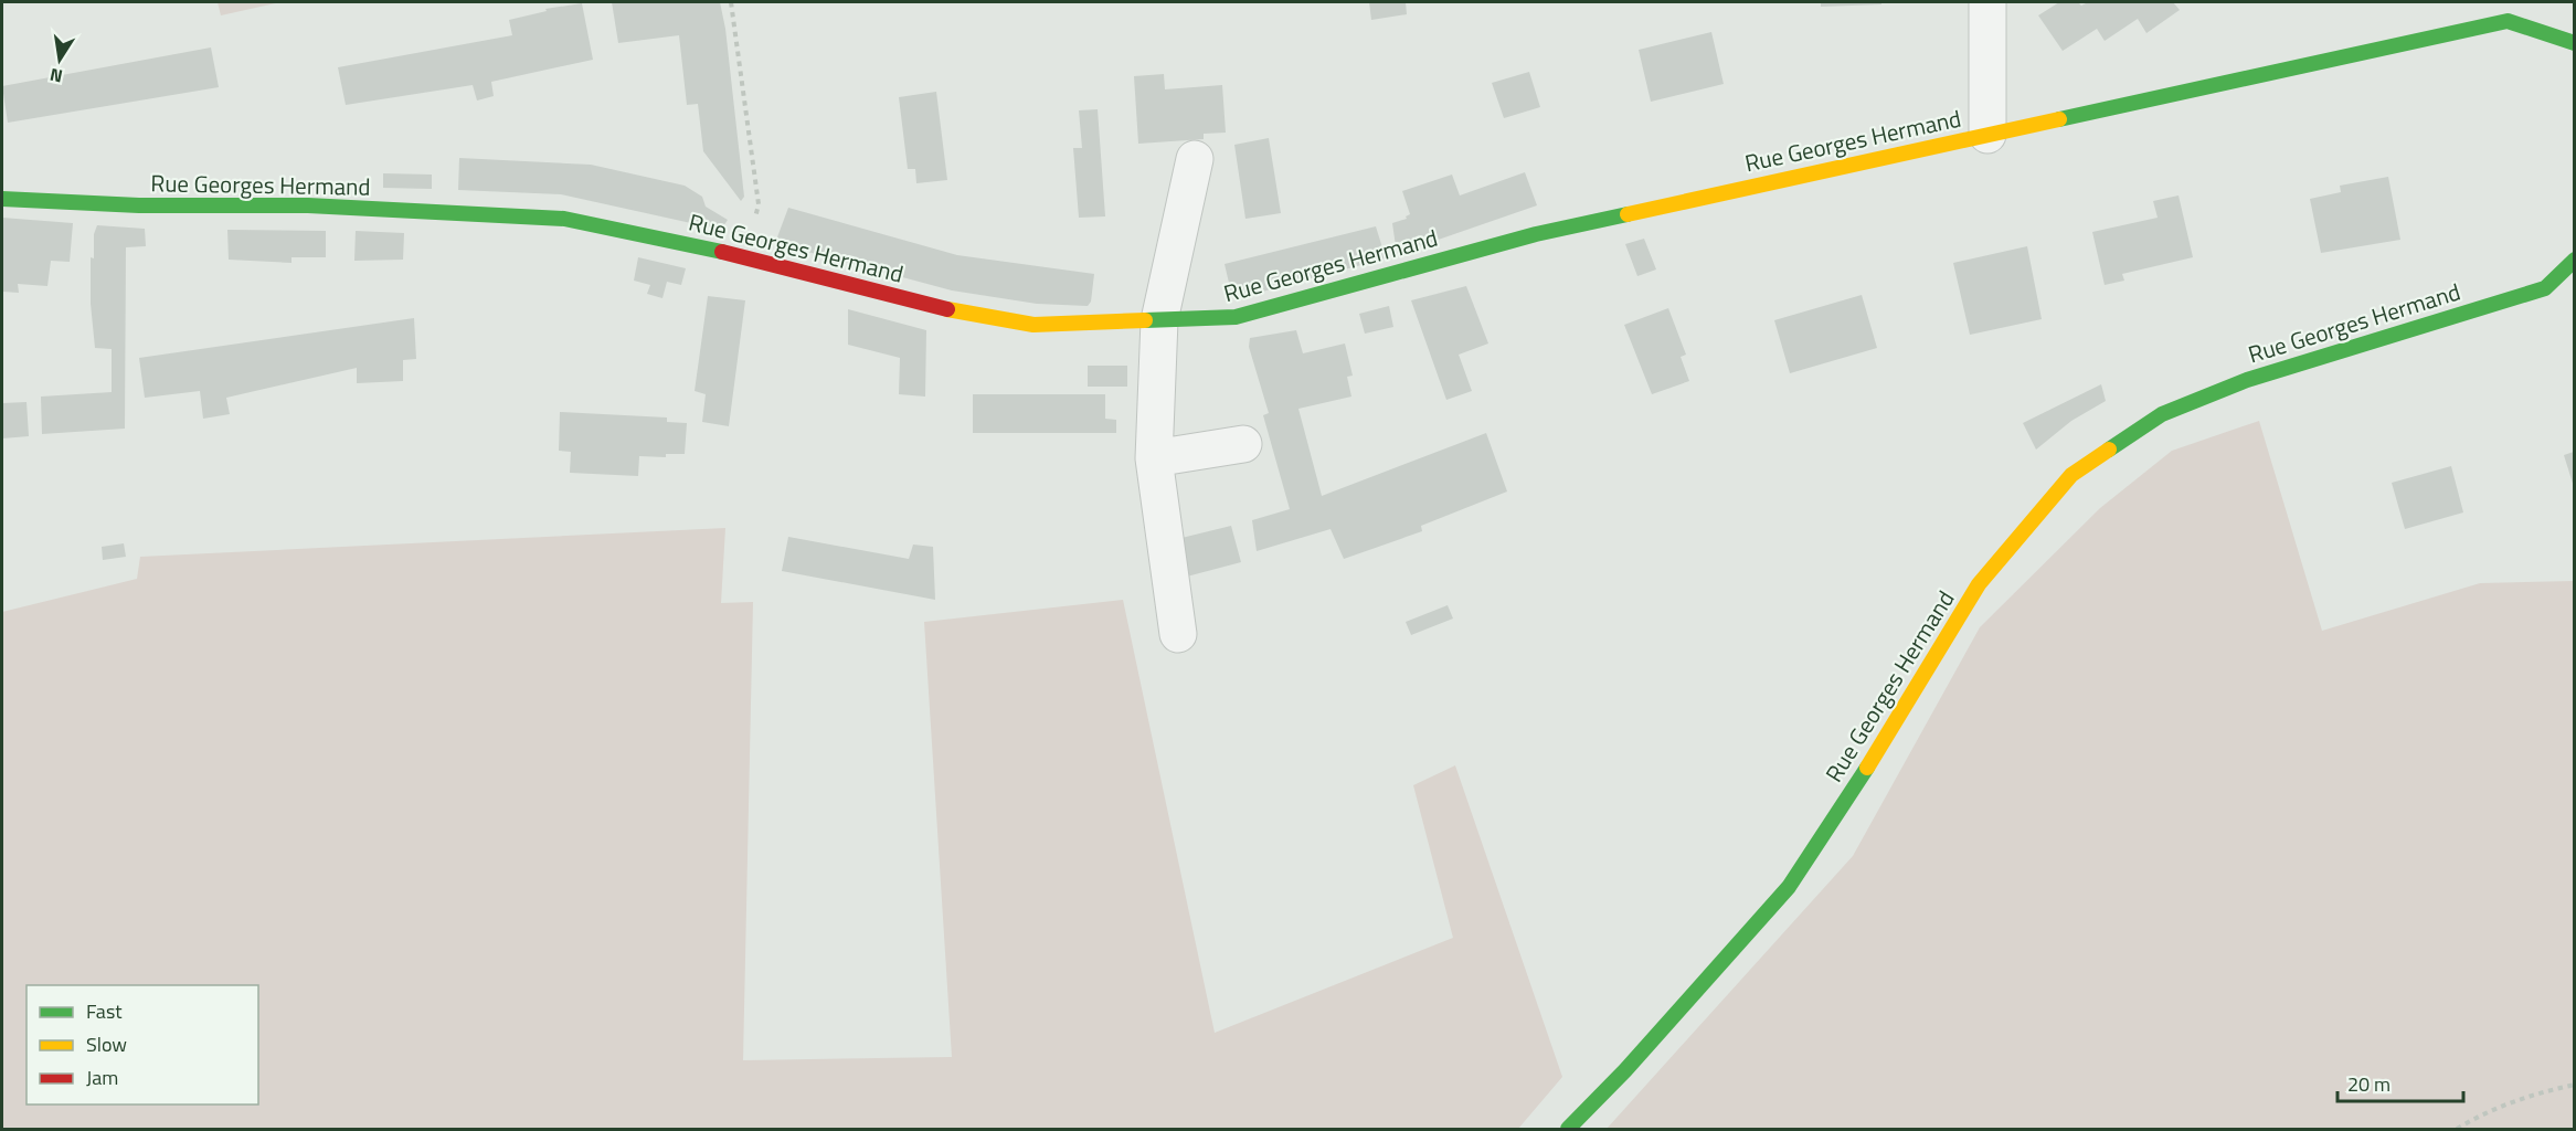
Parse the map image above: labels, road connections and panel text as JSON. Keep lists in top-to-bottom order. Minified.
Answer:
{"streets":{"street":["Rue Georges Hermand"]},"legend":["Fast","Slow","Jam"],"scale_bar":"20 m","north":"bottom"}
